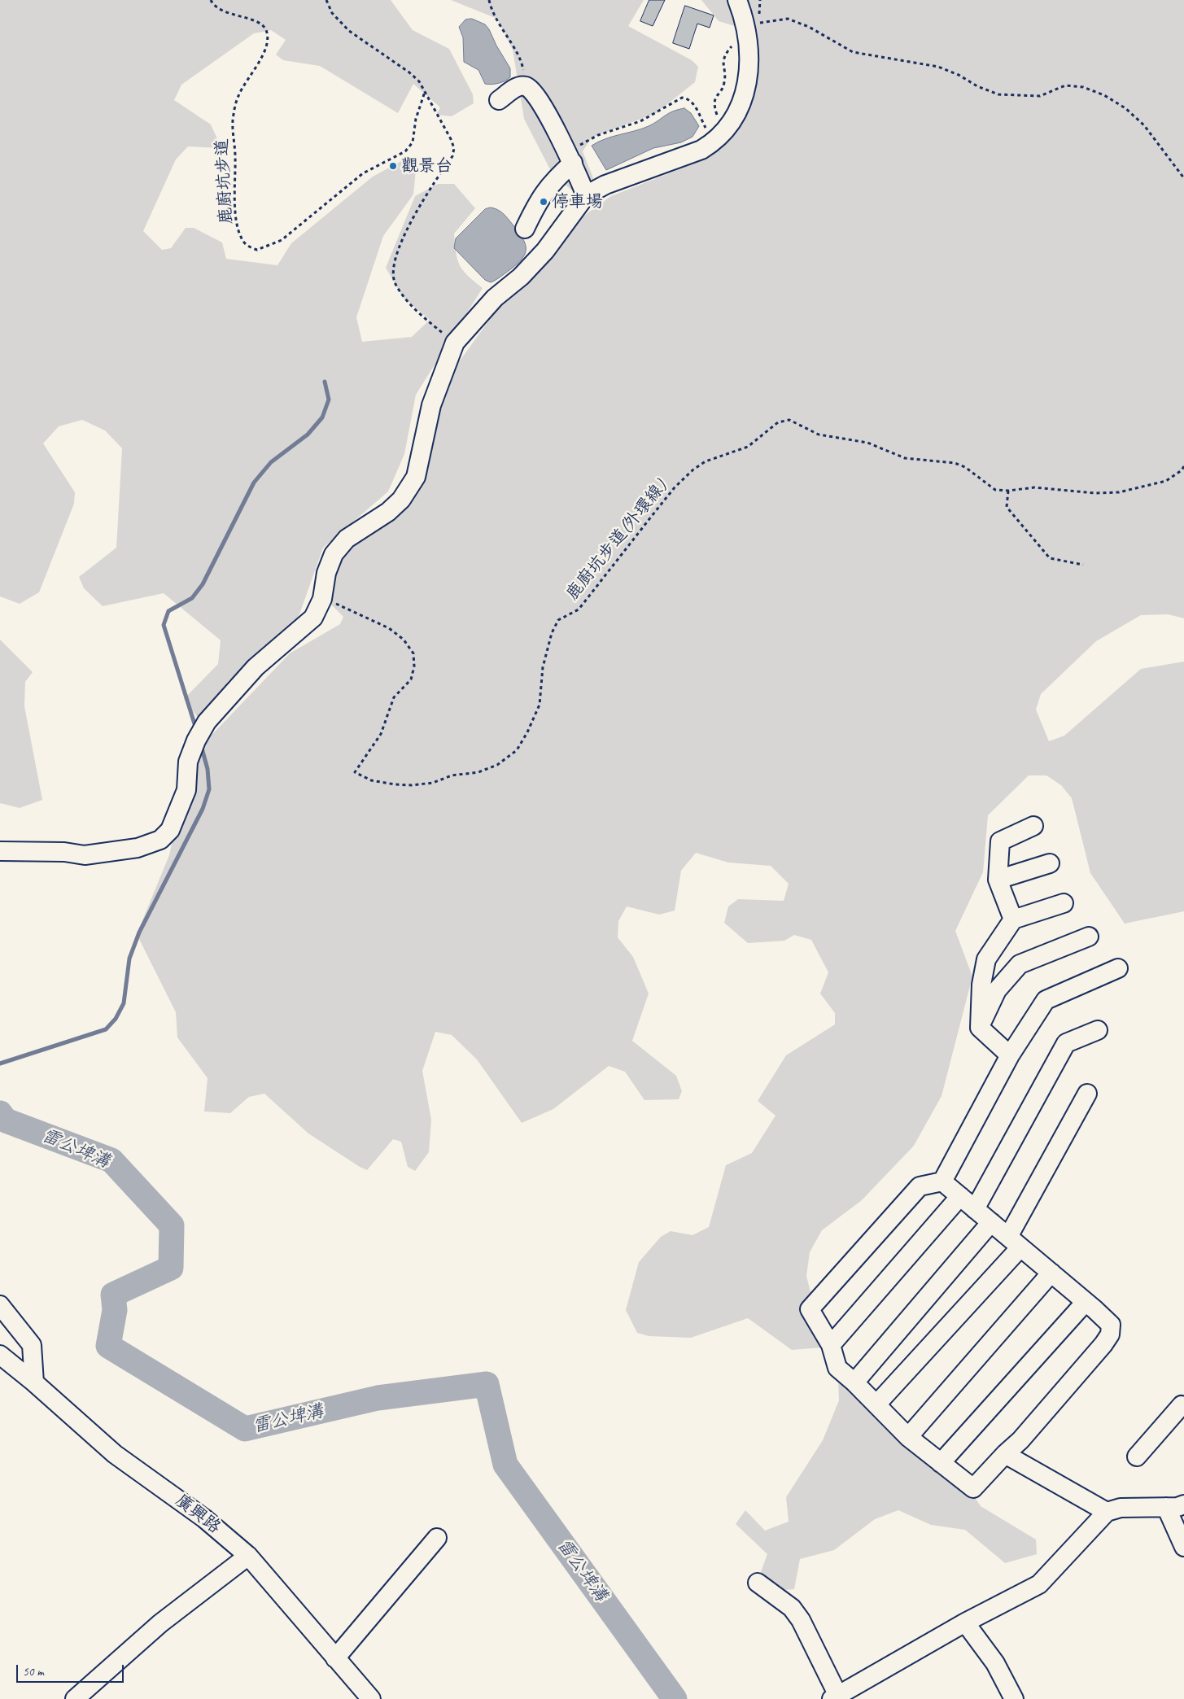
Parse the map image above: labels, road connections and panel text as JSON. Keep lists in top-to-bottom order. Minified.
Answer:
{"streets":{"street":["廣興路"],"path":["鹿廚坑步道","鹿廚坑步道(外環線)"]},"water":["雷公埤溝"],"places":["觀景台","停車場"],"scale_bar":"50 m"}
